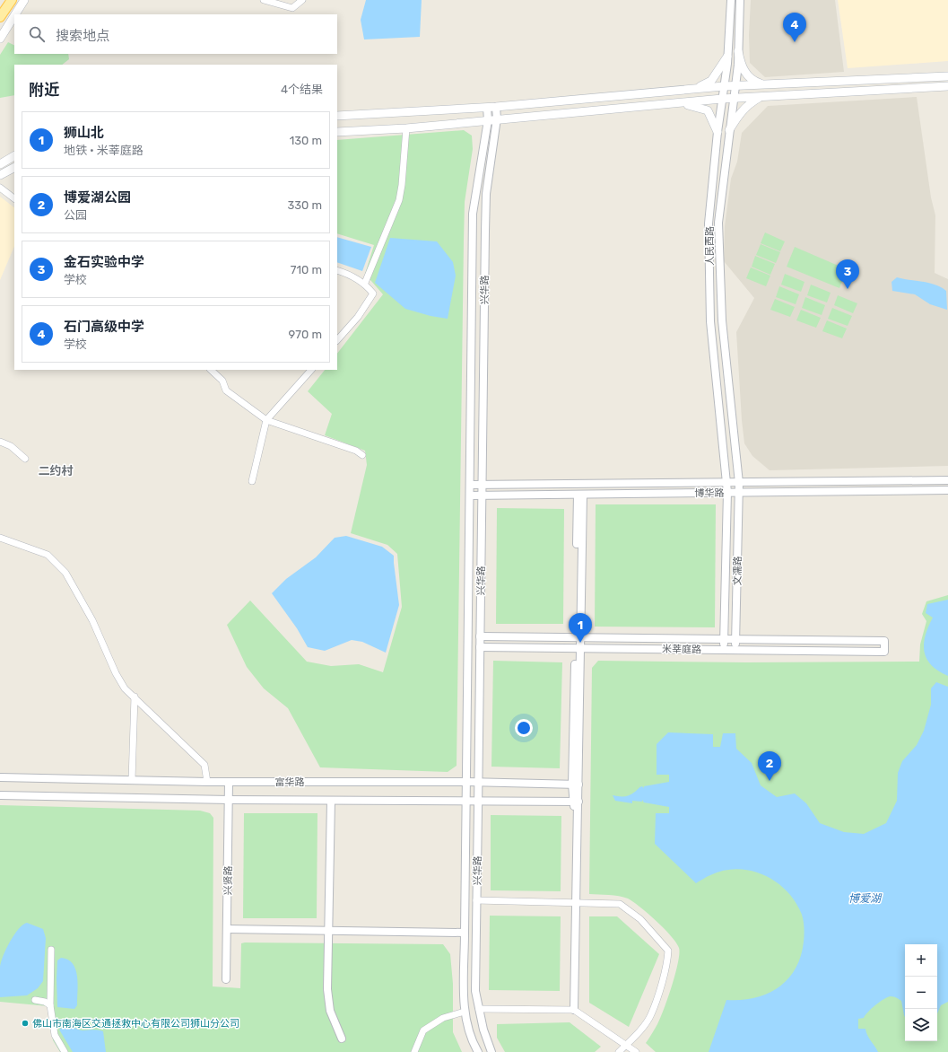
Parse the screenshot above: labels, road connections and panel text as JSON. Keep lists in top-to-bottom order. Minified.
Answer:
{"streets":{"street":["人民西路","兴华路","博华路","文濡路","米莘庭路","富华路","兴贤路"]},"crossings":[["人民西路","博华路"],["人民西路","文濡路"],["兴华路","博华路"],["兴华路","米莘庭路"],["兴华路","富华路"],["博华路","文濡路"],["文濡路","米莘庭路"],["富华路","兴贤路"]],"districts":["二约村"],"water":["博爱湖"],"places":["佛山市南海区交通拯救中心有限公司狮山分公司"],"page":{"pins":["4","3","1","2"],"search":"搜索地点","heading":["附近","4个结果"],"list":[{"mark":"1","name":"狮山北","note":"地铁 · 米莘庭路","value":"130 m"},{"mark":"2","name":"博爱湖公园","note":"公园","value":"330 m"},{"mark":"3","name":"金石实验中学","note":"学校","value":"710 m"},{"mark":"4","name":"石门高级中学","note":"学校","value":"970 m"}],"map_buttons":["+","−"]}}
